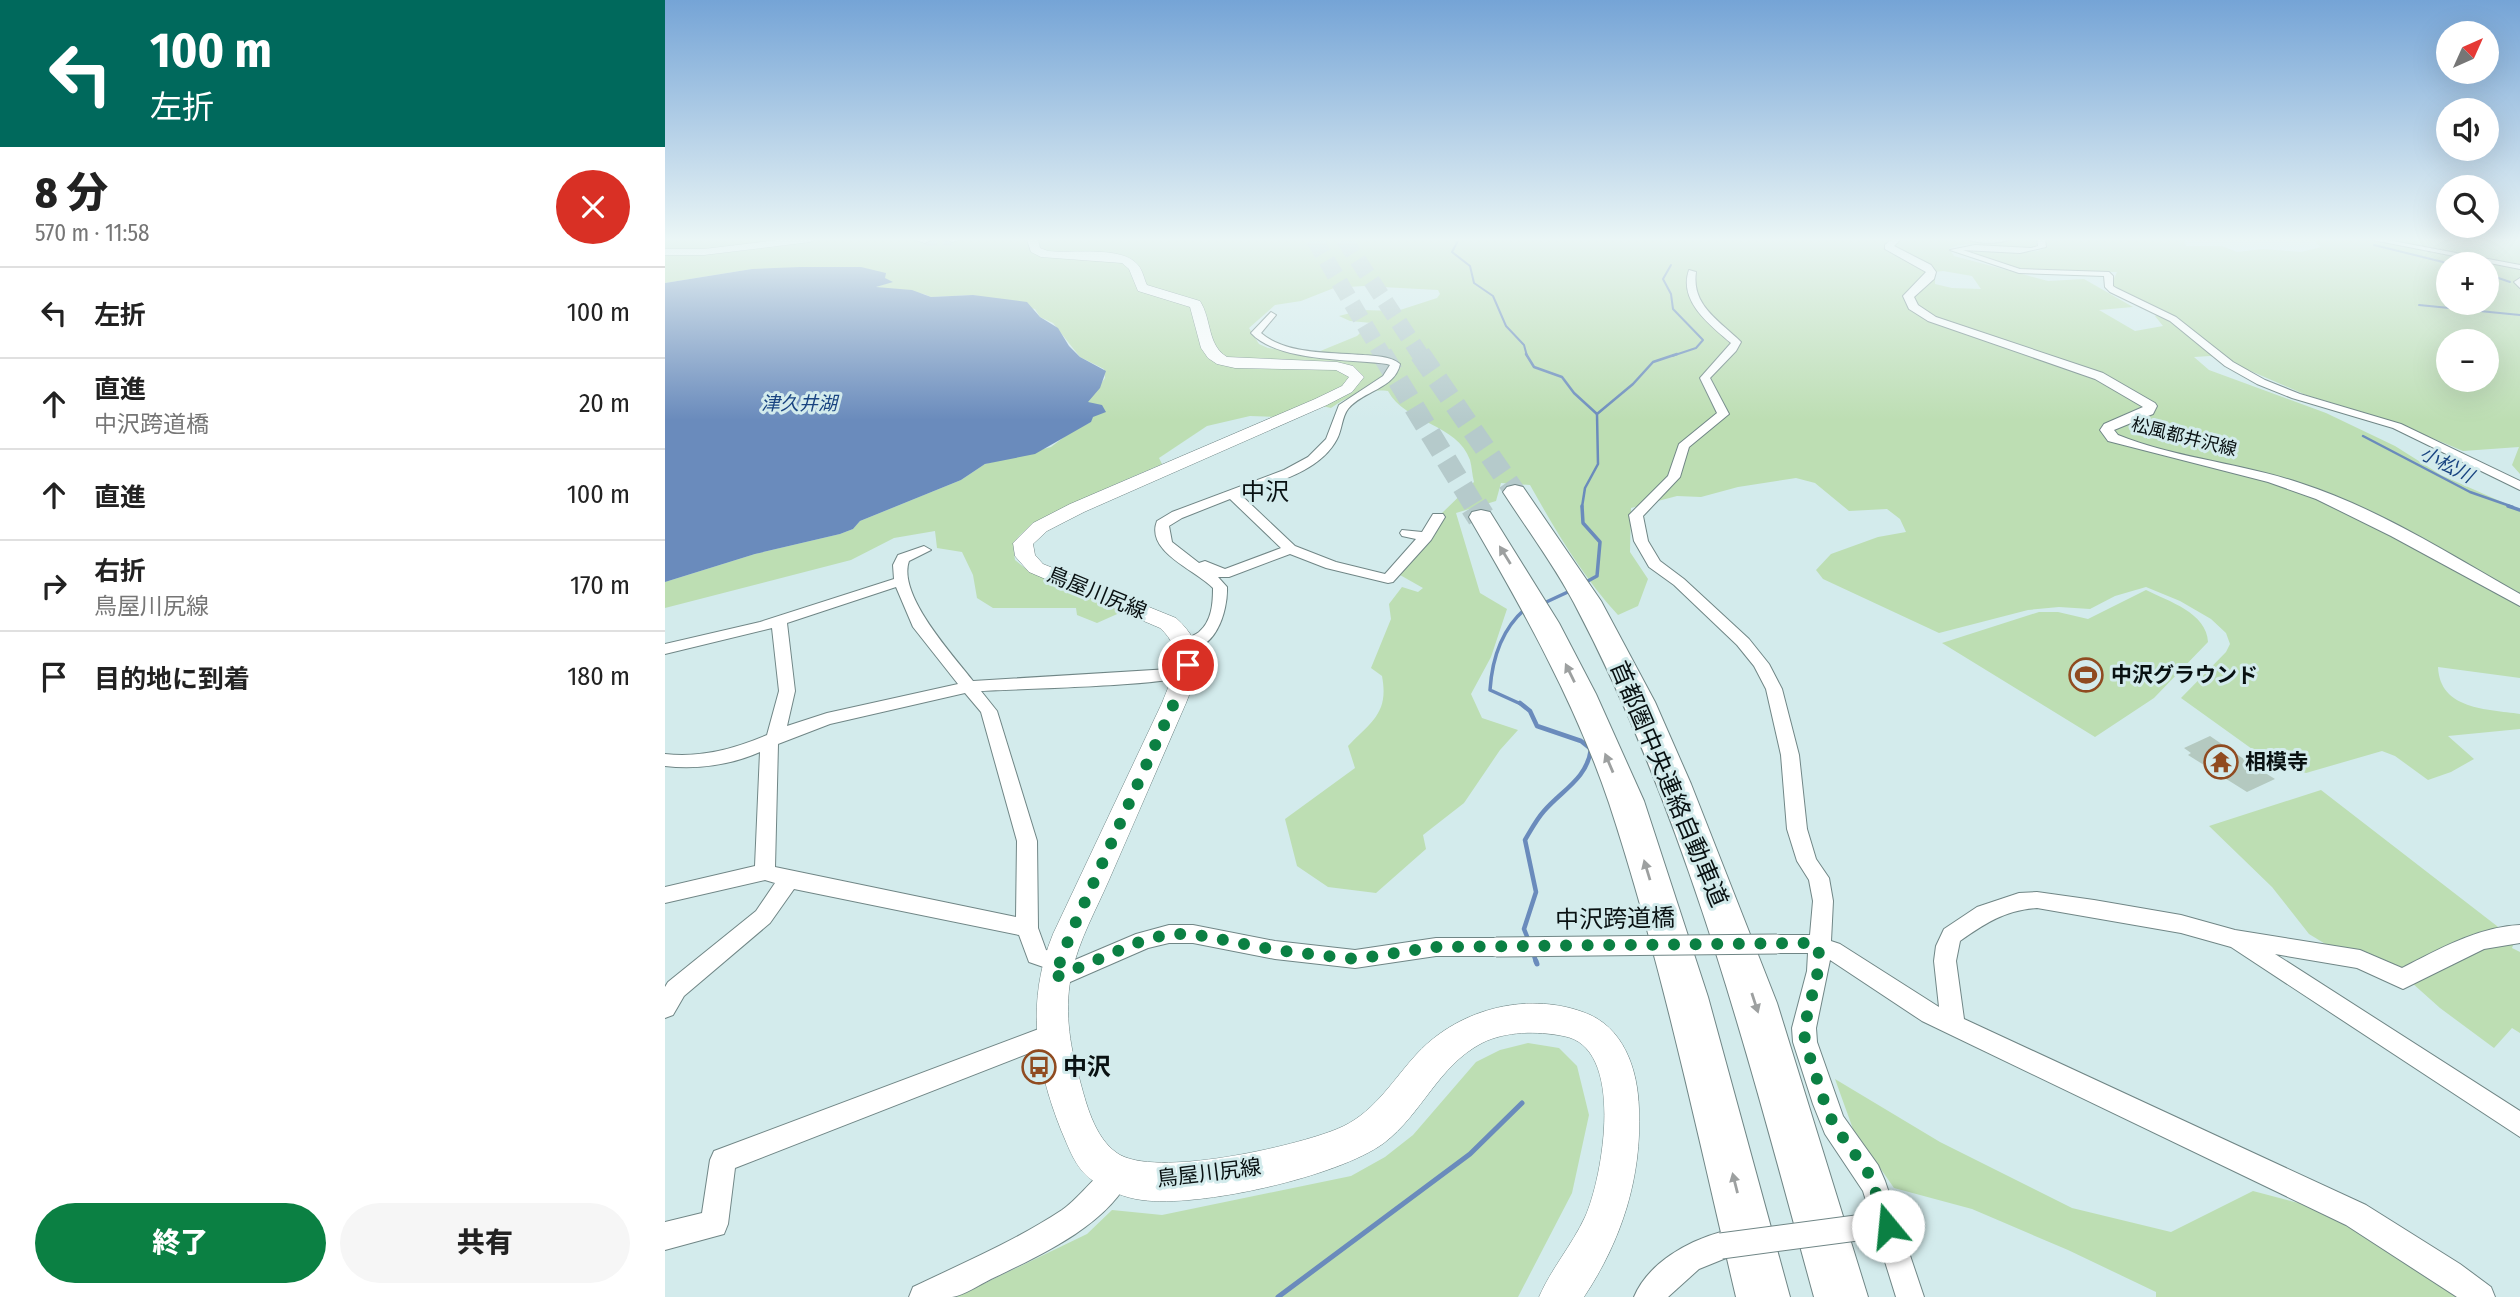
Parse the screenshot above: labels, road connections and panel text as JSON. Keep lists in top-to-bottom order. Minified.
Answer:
{"streets":{"highway":["首都圏中央連絡自動車道"],"main road":["鳥屋川尻線"],"street":["松風都井沢線","中沢跨道橋"]},"crossings":[["鳥屋川尻線","中沢跨道橋"]],"districts":["中沢"],"water":["津久井湖","小松川"],"places":{"sports":["中沢グラウンド"],"temple":["相模寺"],"bus stop":["中沢"]},"north":"top right","page":{"turn":["100 m","左折"],"map_buttons":["+","−"],"heading":["8 分","570 m · 11:58"],"list":[{"name":"左折","value":"100 m"},{"name":"直進","note":"中沢跨道橋","value":"20 m"},{"name":"直進","value":"100 m"},{"name":"右折","note":"鳥屋川尻線","value":"170 m"},{"name":"目的地に到着","value":"180 m"}],"buttons":["終了","共有"]}}
